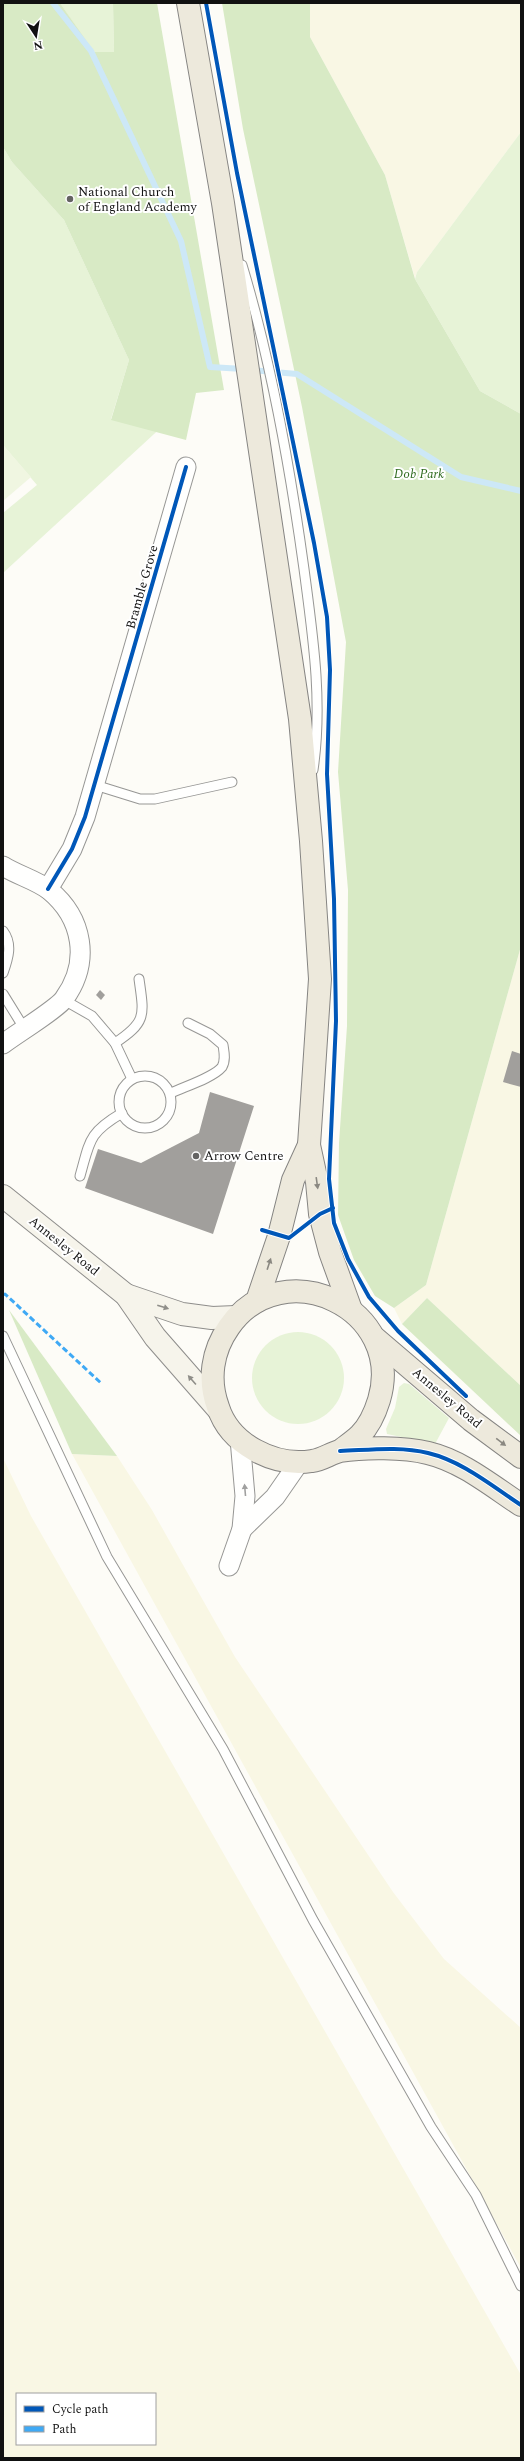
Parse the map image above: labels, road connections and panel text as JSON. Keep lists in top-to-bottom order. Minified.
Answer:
{"streets":{"main road":["Annesley Road"],"street":["Bramble Grove"]},"parks":["Dob Park"],"places":["National Church of England Academy","Arrow Centre"],"legend":["Cycle path","Path"],"north":"bottom"}
